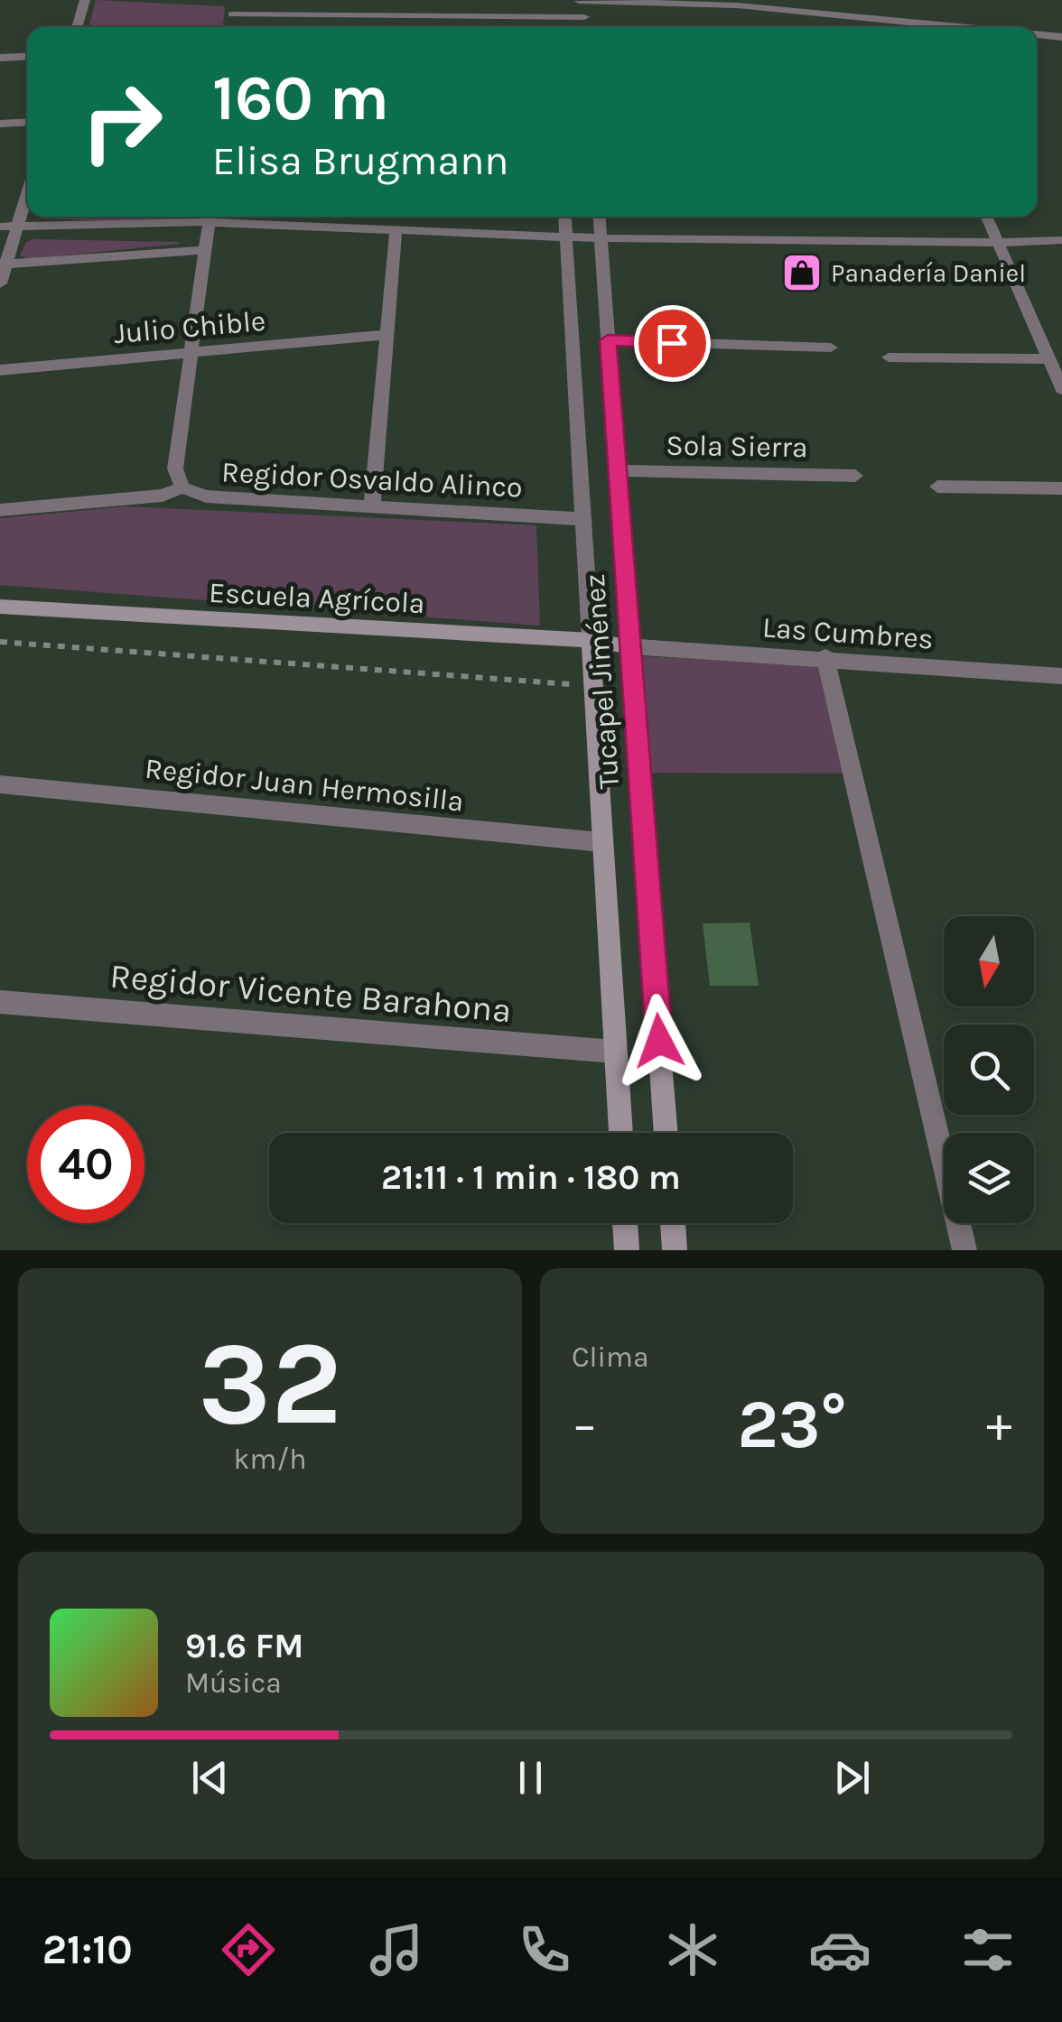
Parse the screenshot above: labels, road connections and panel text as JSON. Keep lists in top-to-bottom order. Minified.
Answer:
{"streets":{"street":["Julio Chible","Sola Sierra","Regidor Osvaldo Alinco","Escuela Agrícola","Las Cumbres","Tucapel Jiménez","Regidor Juan Hermosilla","Regidor Vicente Barahona"]},"crossings":[["Sola Sierra","Tucapel Jiménez"],["Regidor Osvaldo Alinco","Tucapel Jiménez"],["Escuela Agrícola","Las Cumbres"],["Escuela Agrícola","Tucapel Jiménez"],["Las Cumbres","Tucapel Jiménez"],["Tucapel Jiménez","Regidor Juan Hermosilla"],["Tucapel Jiménez","Regidor Vicente Barahona"]],"places":{"shop":["Panadería Daniel"]},"north":"bottom","page":{"turn":["160 m","Elisa Brugmann"],"limit":"40","trip":"21:11 · 1 min · 180 m","tile":[["32","km/h"],"Clima"],"heat":["−","23°","+"],"song":["91.6 FM","Música"],"tabs":"21:10"}}
